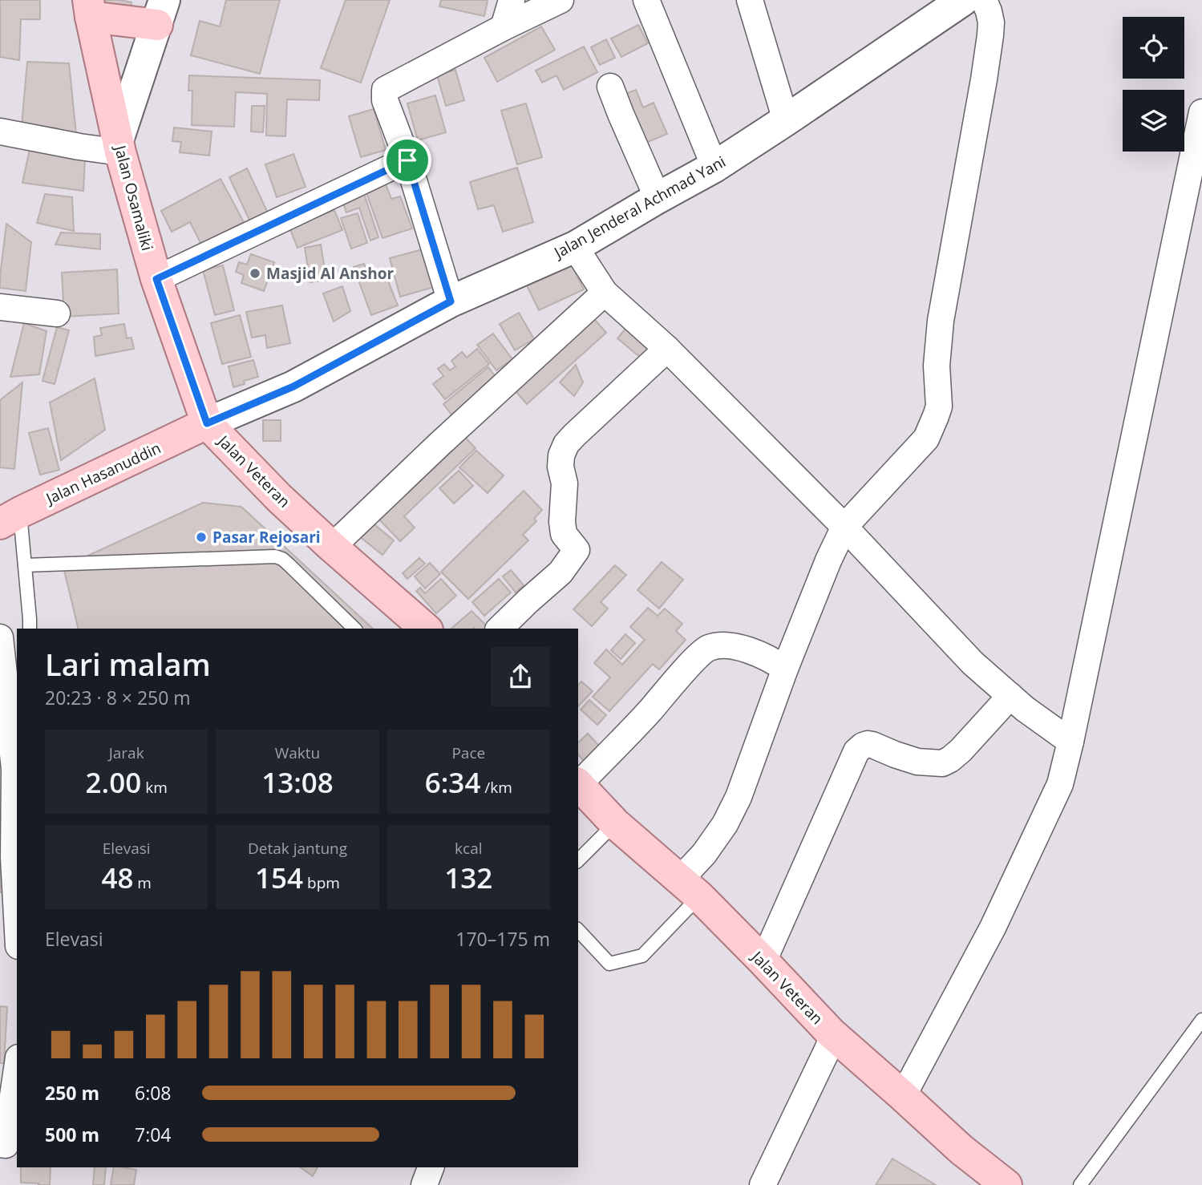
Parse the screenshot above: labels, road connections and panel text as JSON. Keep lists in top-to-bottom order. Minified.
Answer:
{"streets":{"main road":["Jalan Osamaliki","Jalan Jenderal Achmad Yani","Jalan Veteran","Jalan Hasanuddin"]},"crossings":[["Jalan Osamaliki","Jalan Jenderal Achmad Yani"],["Jalan Osamaliki","Jalan Veteran"],["Jalan Osamaliki","Jalan Hasanuddin"],["Jalan Jenderal Achmad Yani","Jalan Veteran"],["Jalan Jenderal Achmad Yani","Jalan Hasanuddin"],["Jalan Veteran","Jalan Hasanuddin"]],"places":["Masjid Al Anshor","Pasar Rejosari"],"page":{"heading":["Lari malam","20:23 · 8 × 250 m"],"stats":[["Jarak","2.00 km"],["Waktu","13:08"],["Pace","6:34 /km"],["Elevasi","48 m"],["Detak jantung","154 bpm"],["kcal","132"]],"chart":["Elevasi","170–175 m"],"list":[{"name":"250 m","note":"6:08"},{"name":"500 m","note":"7:04"}]}}
